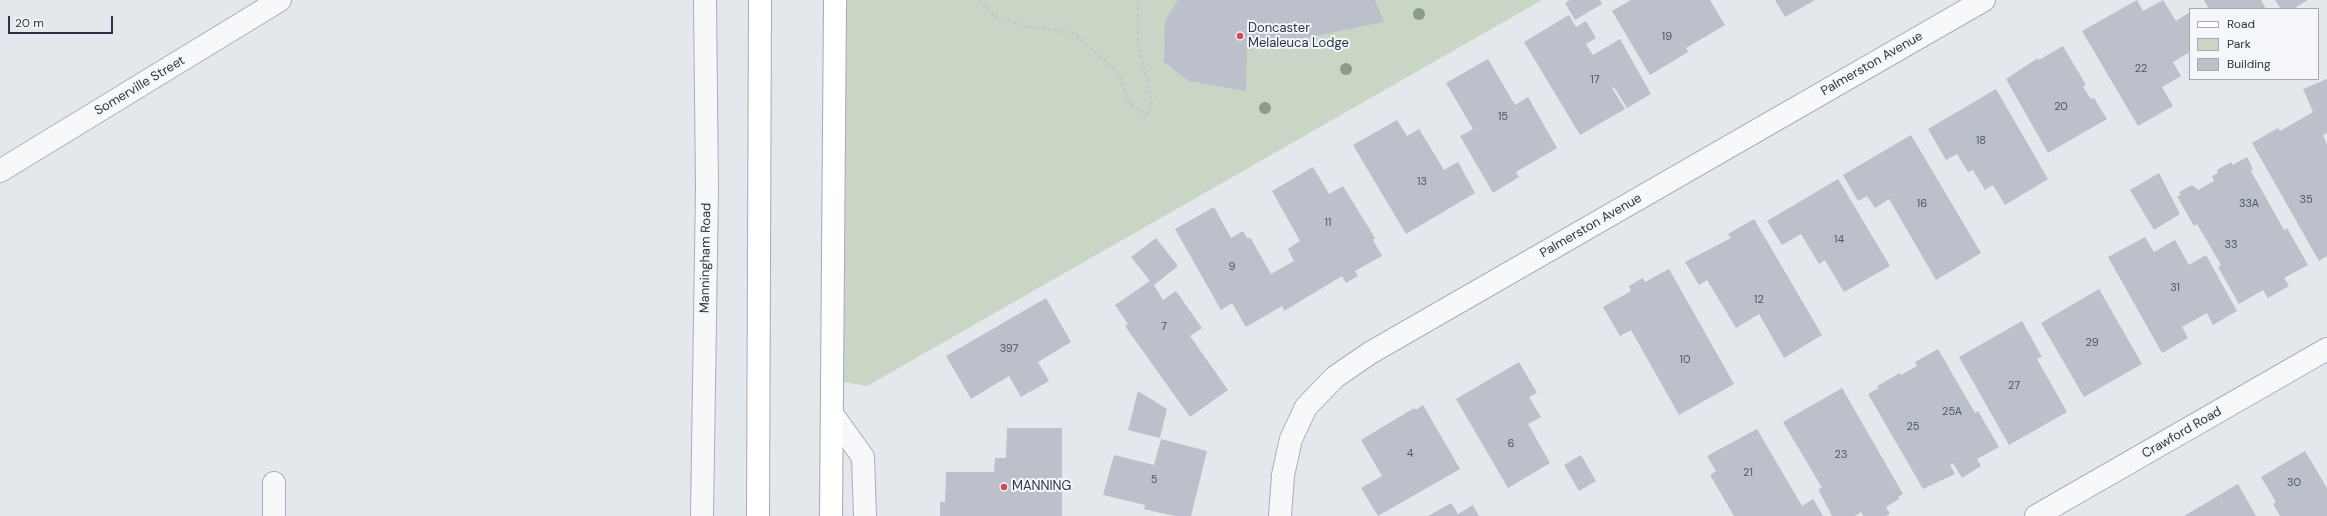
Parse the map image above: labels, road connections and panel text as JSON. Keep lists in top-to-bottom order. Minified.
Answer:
{"streets":{"street":["Palmerston Avenue","Somerville Street","Manningham Road","Crawford Road"]},"places":["Doncaster Melaleuca Lodge","MANNING"],"house_numbers":["19","22","17","20","15","18","13","35","16","33A","11","14","33","9","31","12","7","29","397","10","27","25A","25","6","4","23","21","5","30"],"legend":["Road","Park","Building"],"scale_bar":"20 m"}
